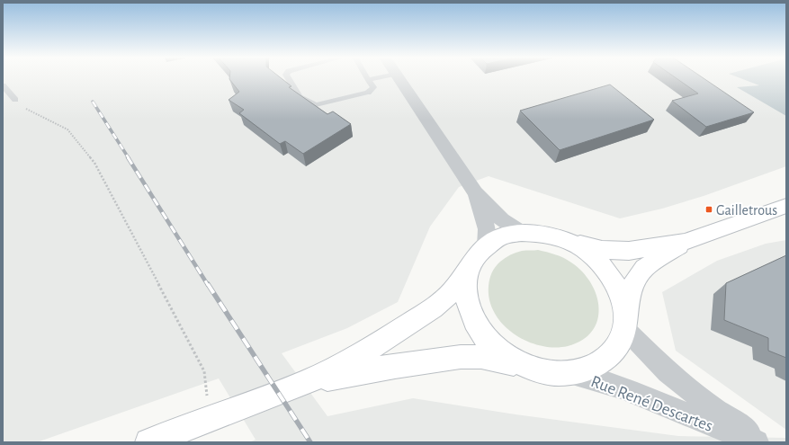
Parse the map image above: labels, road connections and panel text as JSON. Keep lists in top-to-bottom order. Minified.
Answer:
{"streets":{"street":["Rue René Descartes"]},"places":{"transit":["Gailletrous"]}}
